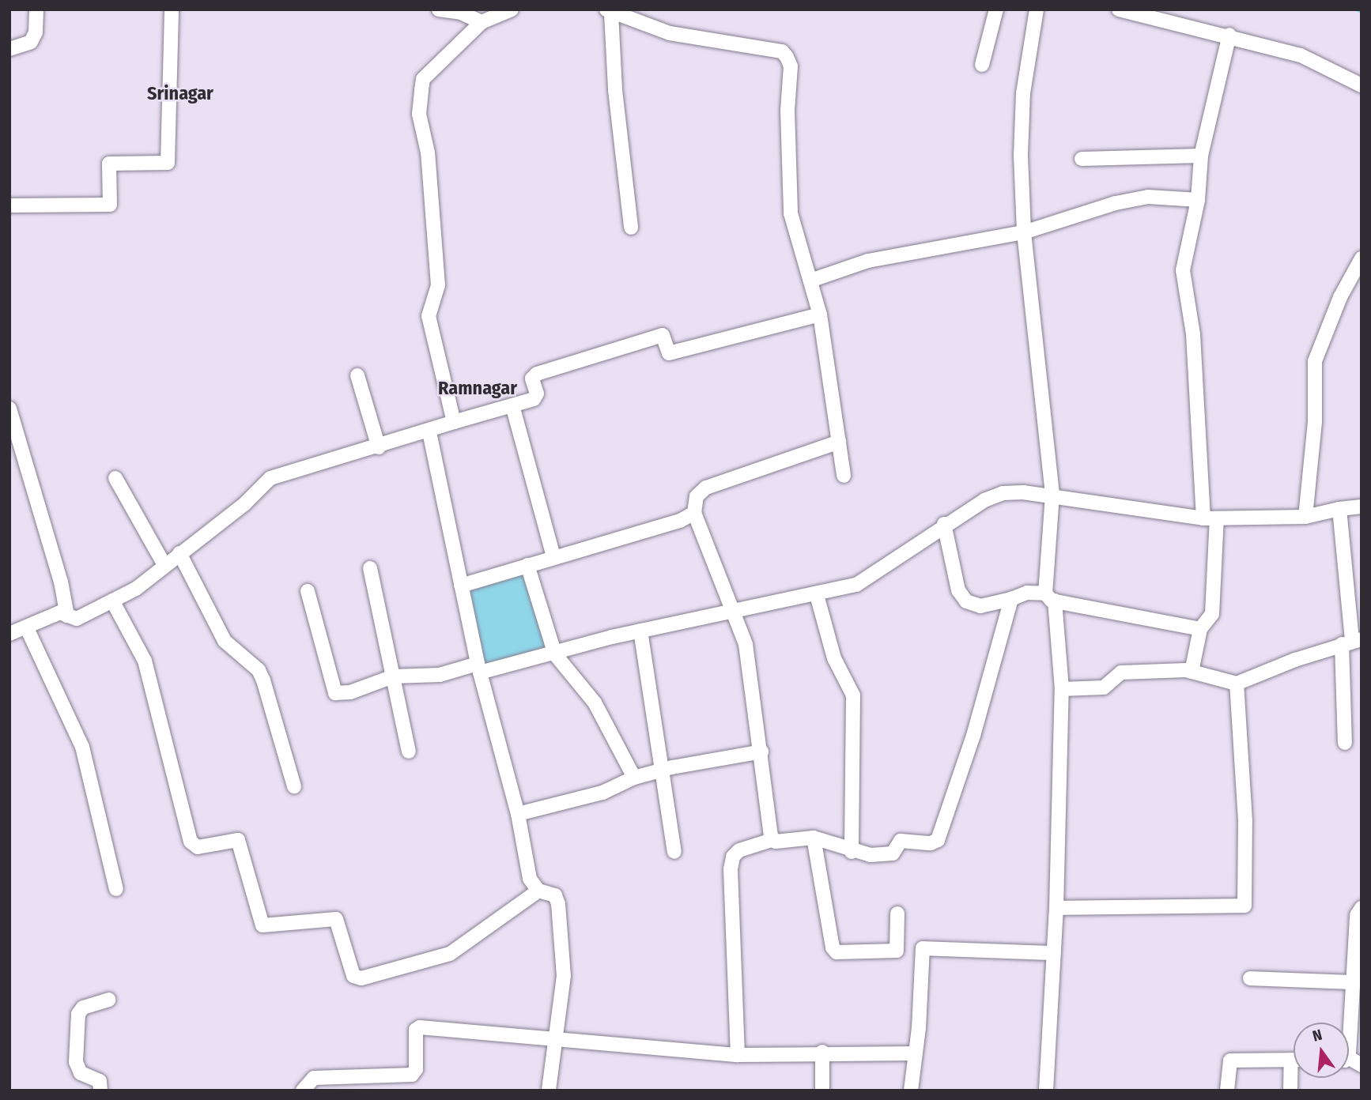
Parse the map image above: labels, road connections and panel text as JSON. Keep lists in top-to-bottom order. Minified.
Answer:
{"districts":["Srinagar","Ramnagar"],"north":"top"}
